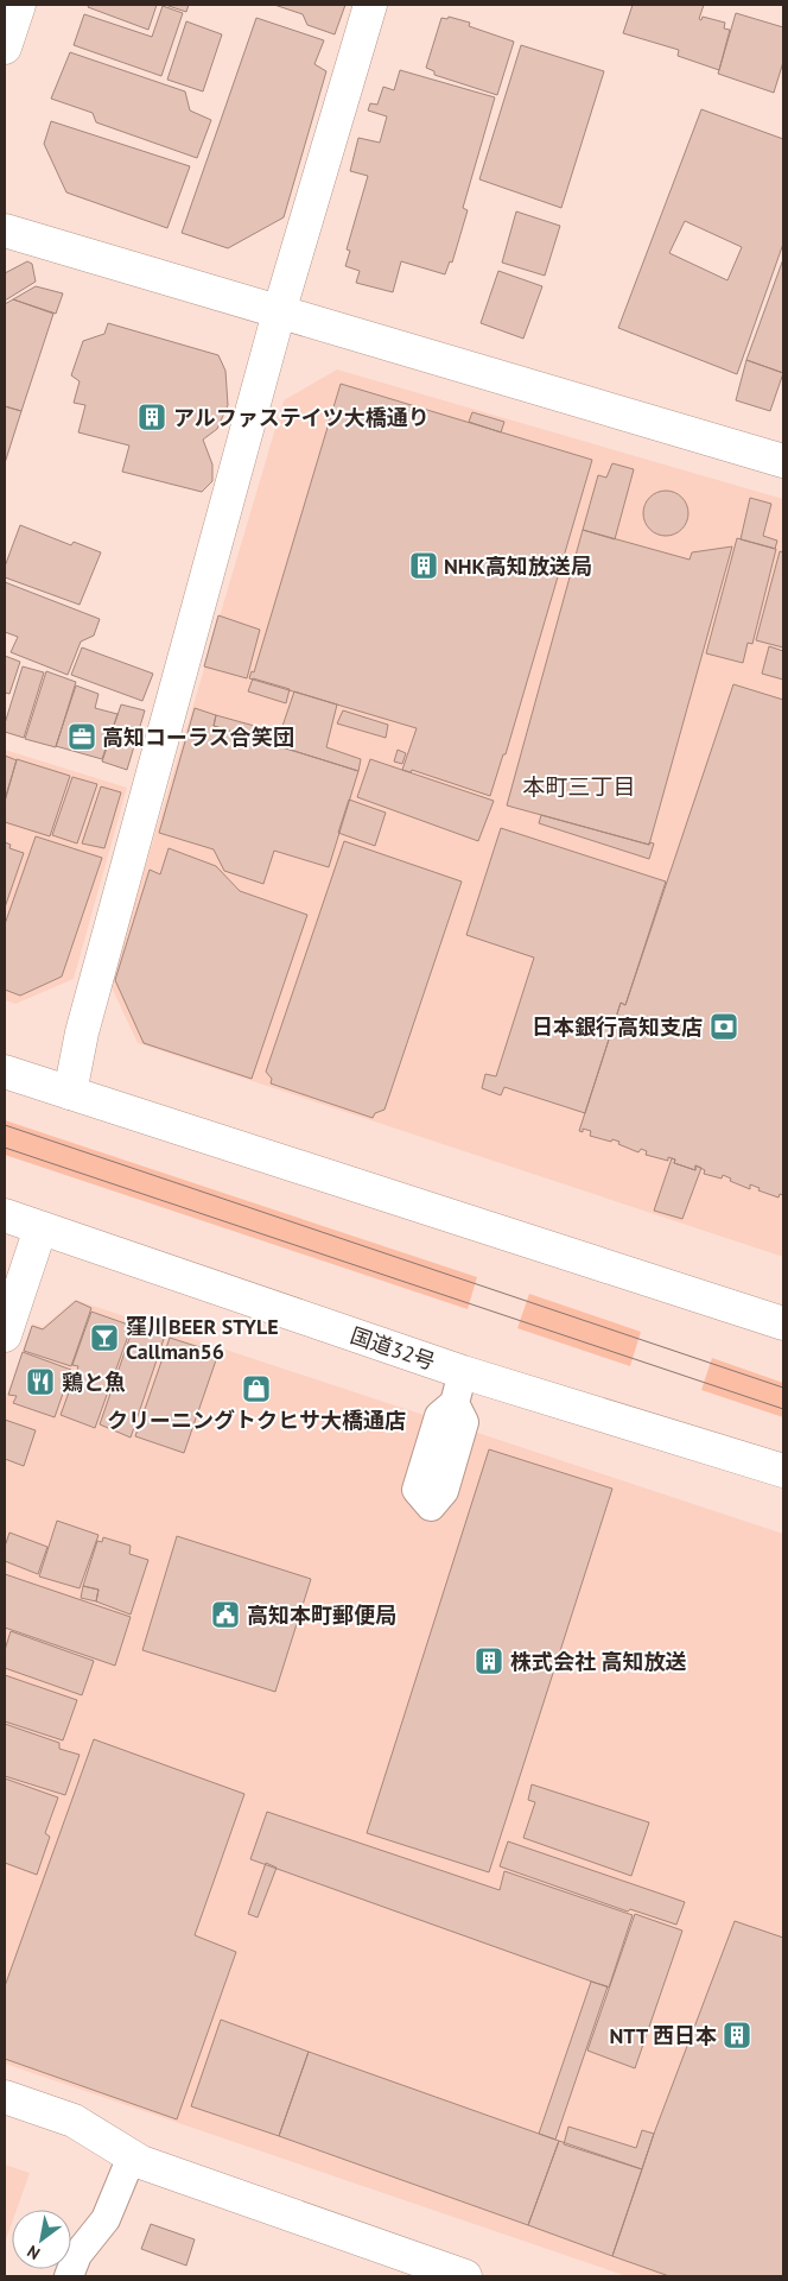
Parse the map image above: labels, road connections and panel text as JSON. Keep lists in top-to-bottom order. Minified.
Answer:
{"streets":{"main road":["国道32号"]},"districts":["本町三丁目"],"places":{"building":["アルファステイツ大橋通り","NHK高知放送局","株式会社 高知放送","NTT 西日本"],"office":["高知コーラス合笑団"],"bank":["日本銀行高知支店"],"bar":["窪川BEER STYLE Callman56"],"restaurant":["鶏と魚"],"shop":["クリーニングトクヒサ大橋通店"],"public building":["高知本町郵便局"]},"north":"bottom left"}
